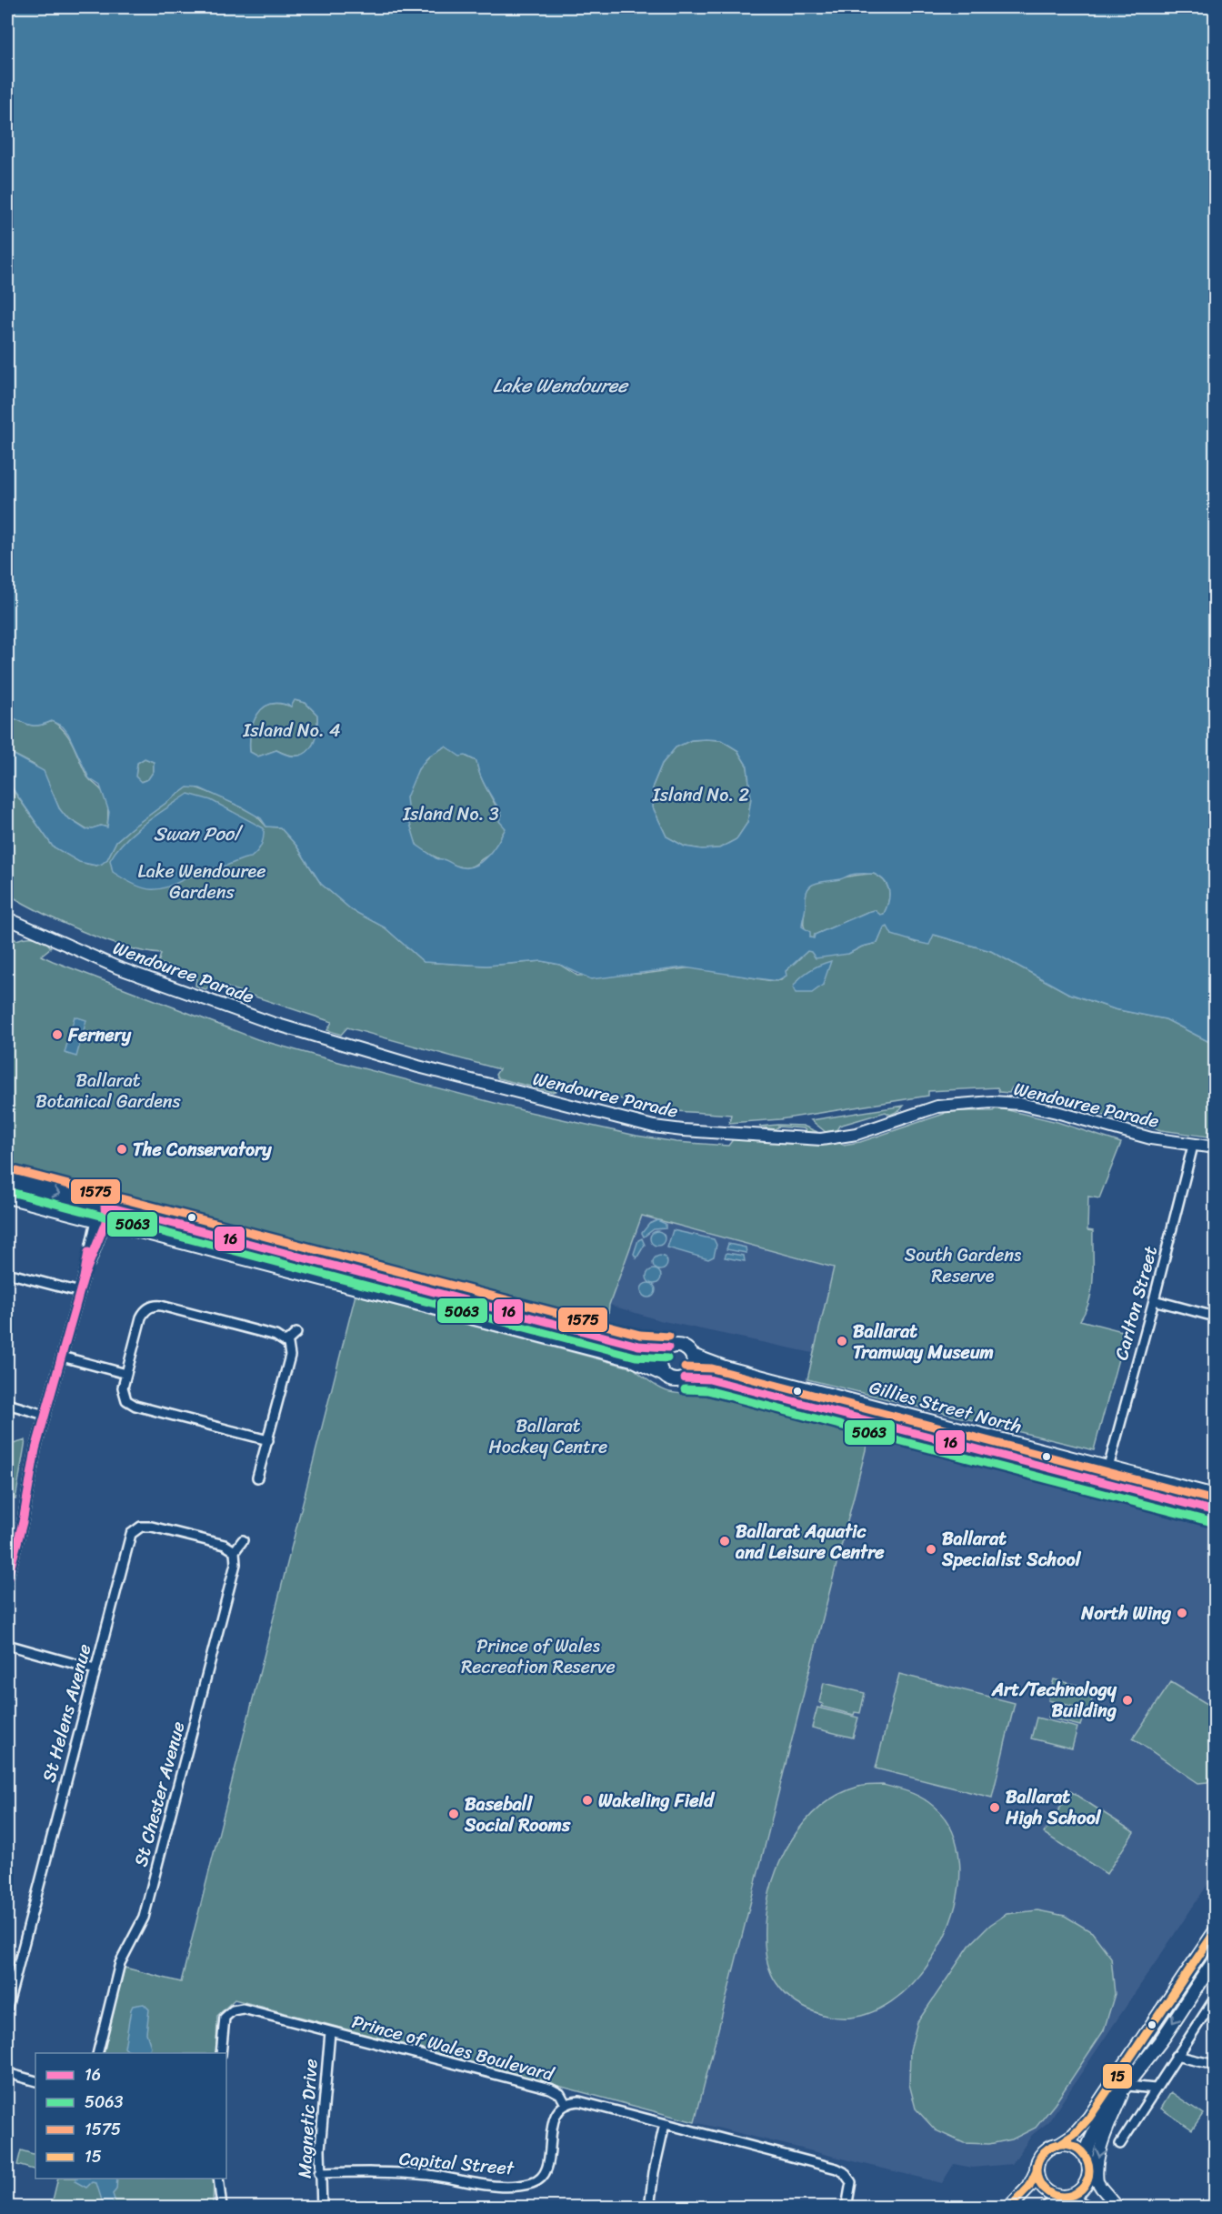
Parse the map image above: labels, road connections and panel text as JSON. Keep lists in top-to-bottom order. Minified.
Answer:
{"streets":{"main road":["Gillies Street North"],"street":["Wendouree Parade","Carlton Street","St Helens Avenue","St Chester Avenue","Prince of Wales Boulevard","Magnetic Drive","Capital Street"]},"crossings":[["Wendouree Parade","Carlton Street"],["Carlton Street","Gillies Street North"],["St Helens Avenue","St Chester Avenue"],["Prince of Wales Boulevard","Magnetic Drive"],["Prince of Wales Boulevard","Capital Street"],["Magnetic Drive","Capital Street"]],"water":["Lake Wendouree","Swan Pool"],"parks":["Island No. 4","Island No. 2","Island No. 3","Lake Wendouree Gardens","Ballarat Botanical Gardens","South Gardens Reserve","Ballarat Hockey Centre","Prince of Wales Recreation Reserve"],"places":["Fernery","The Conservatory","Ballarat Tramway Museum","Ballarat Aquatic and Leisure Centre","Ballarat Specialist School","North Wing","Art/Technology Building","Wakeling Field","Ballarat High School","Baseball Social Rooms"],"lines":["transit line 1575","transit line 5063","transit line 16","transit line 15"],"legend":["16","5063","1575","15"]}
